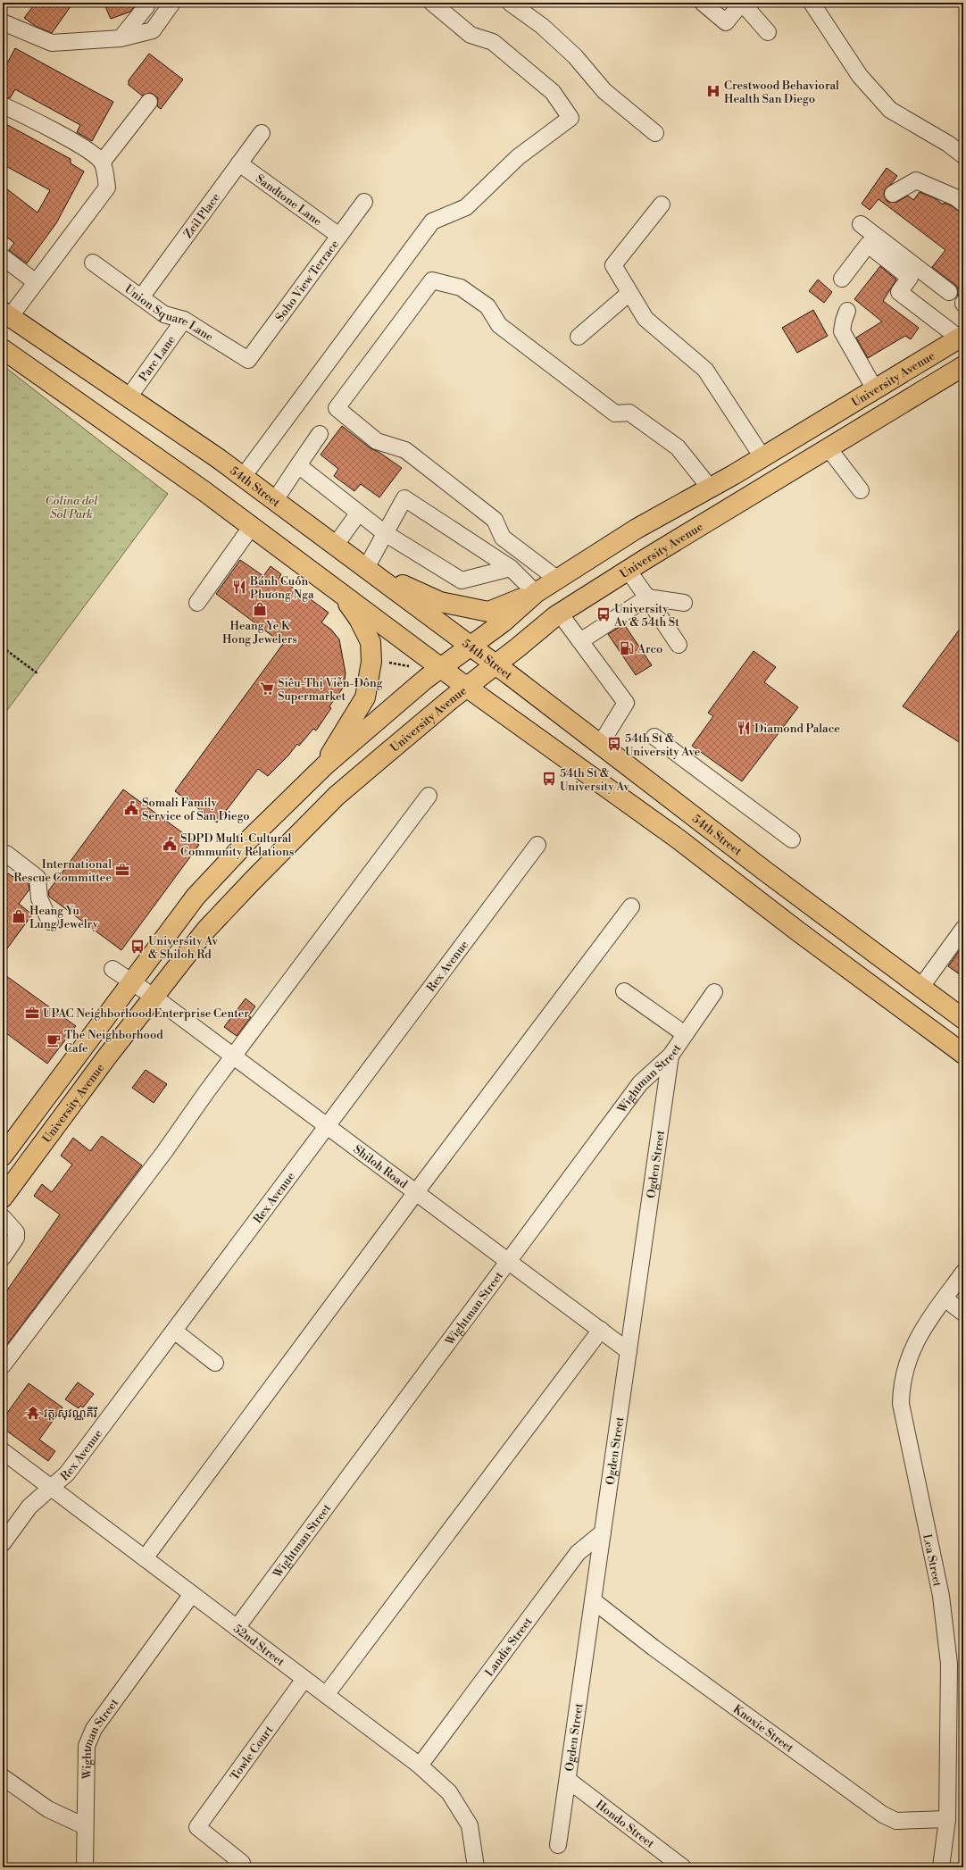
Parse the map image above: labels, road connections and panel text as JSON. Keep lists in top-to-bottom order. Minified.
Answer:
{"streets":{"main road":["University Avenue","54th Street"],"street":["Sandtone Lane","Zeil Place","Soho View Terrace","Union Square Lane","Parc Lane","Rex Avenue","Wightman Street","Ogden Street","Shiloh Road","Lea Street","52nd Street","Landis Street","Knoxie Street","Towle Court","Hondo Street"]},"crossings":[["Sandtone Lane","Zeil Place"],["Sandtone Lane","Soho View Terrace"],["Zeil Place","Union Square Lane"],["Soho View Terrace","Union Square Lane"],["Union Square Lane","Parc Lane"],["Parc Lane","54th Street"],["University Avenue","54th Street"],["University Avenue","Shiloh Road"],["Rex Avenue","Shiloh Road"],["Rex Avenue","52nd Street"],["Wightman Street","Ogden Street"],["Wightman Street","Shiloh Road"],["Wightman Street","52nd Street"],["Ogden Street","Shiloh Road"],["Ogden Street","Landis Street"],["Ogden Street","Knoxie Street"],["Ogden Street","Hondo Street"],["Lea Street","Knoxie Street"],["52nd Street","Landis Street"],["52nd Street","Towle Court"]],"parks":["Colina del Sol Park"],"places":{"hospital":["Crestwood Behavioral Health San Diego"],"restaurant":["Bánh Cuốn Phương Nga","Diamond Palace"],"shop":["Heang Ye K Hong Jewelers","Heang Yu Lung Jewelry"],"bus stop":["University Av & 54th St","54th St & University Ave","54th St & University Av","University Av & Shiloh Rd"],"fuel station":["Arco"],"supermarket":["Siêu-Thị Viễn-Đông Supermarket"],"public building":["Somali Family Service of San Diego","SDPD Multi-Cultural Community Relations"],"office":["International Rescue Committee","UPAC Neighborhood Enterprise Center"],"cafe":["The Neighborhood Cafe"],"temple":["វត្ត សុវណ្ណគីរី"]}}
